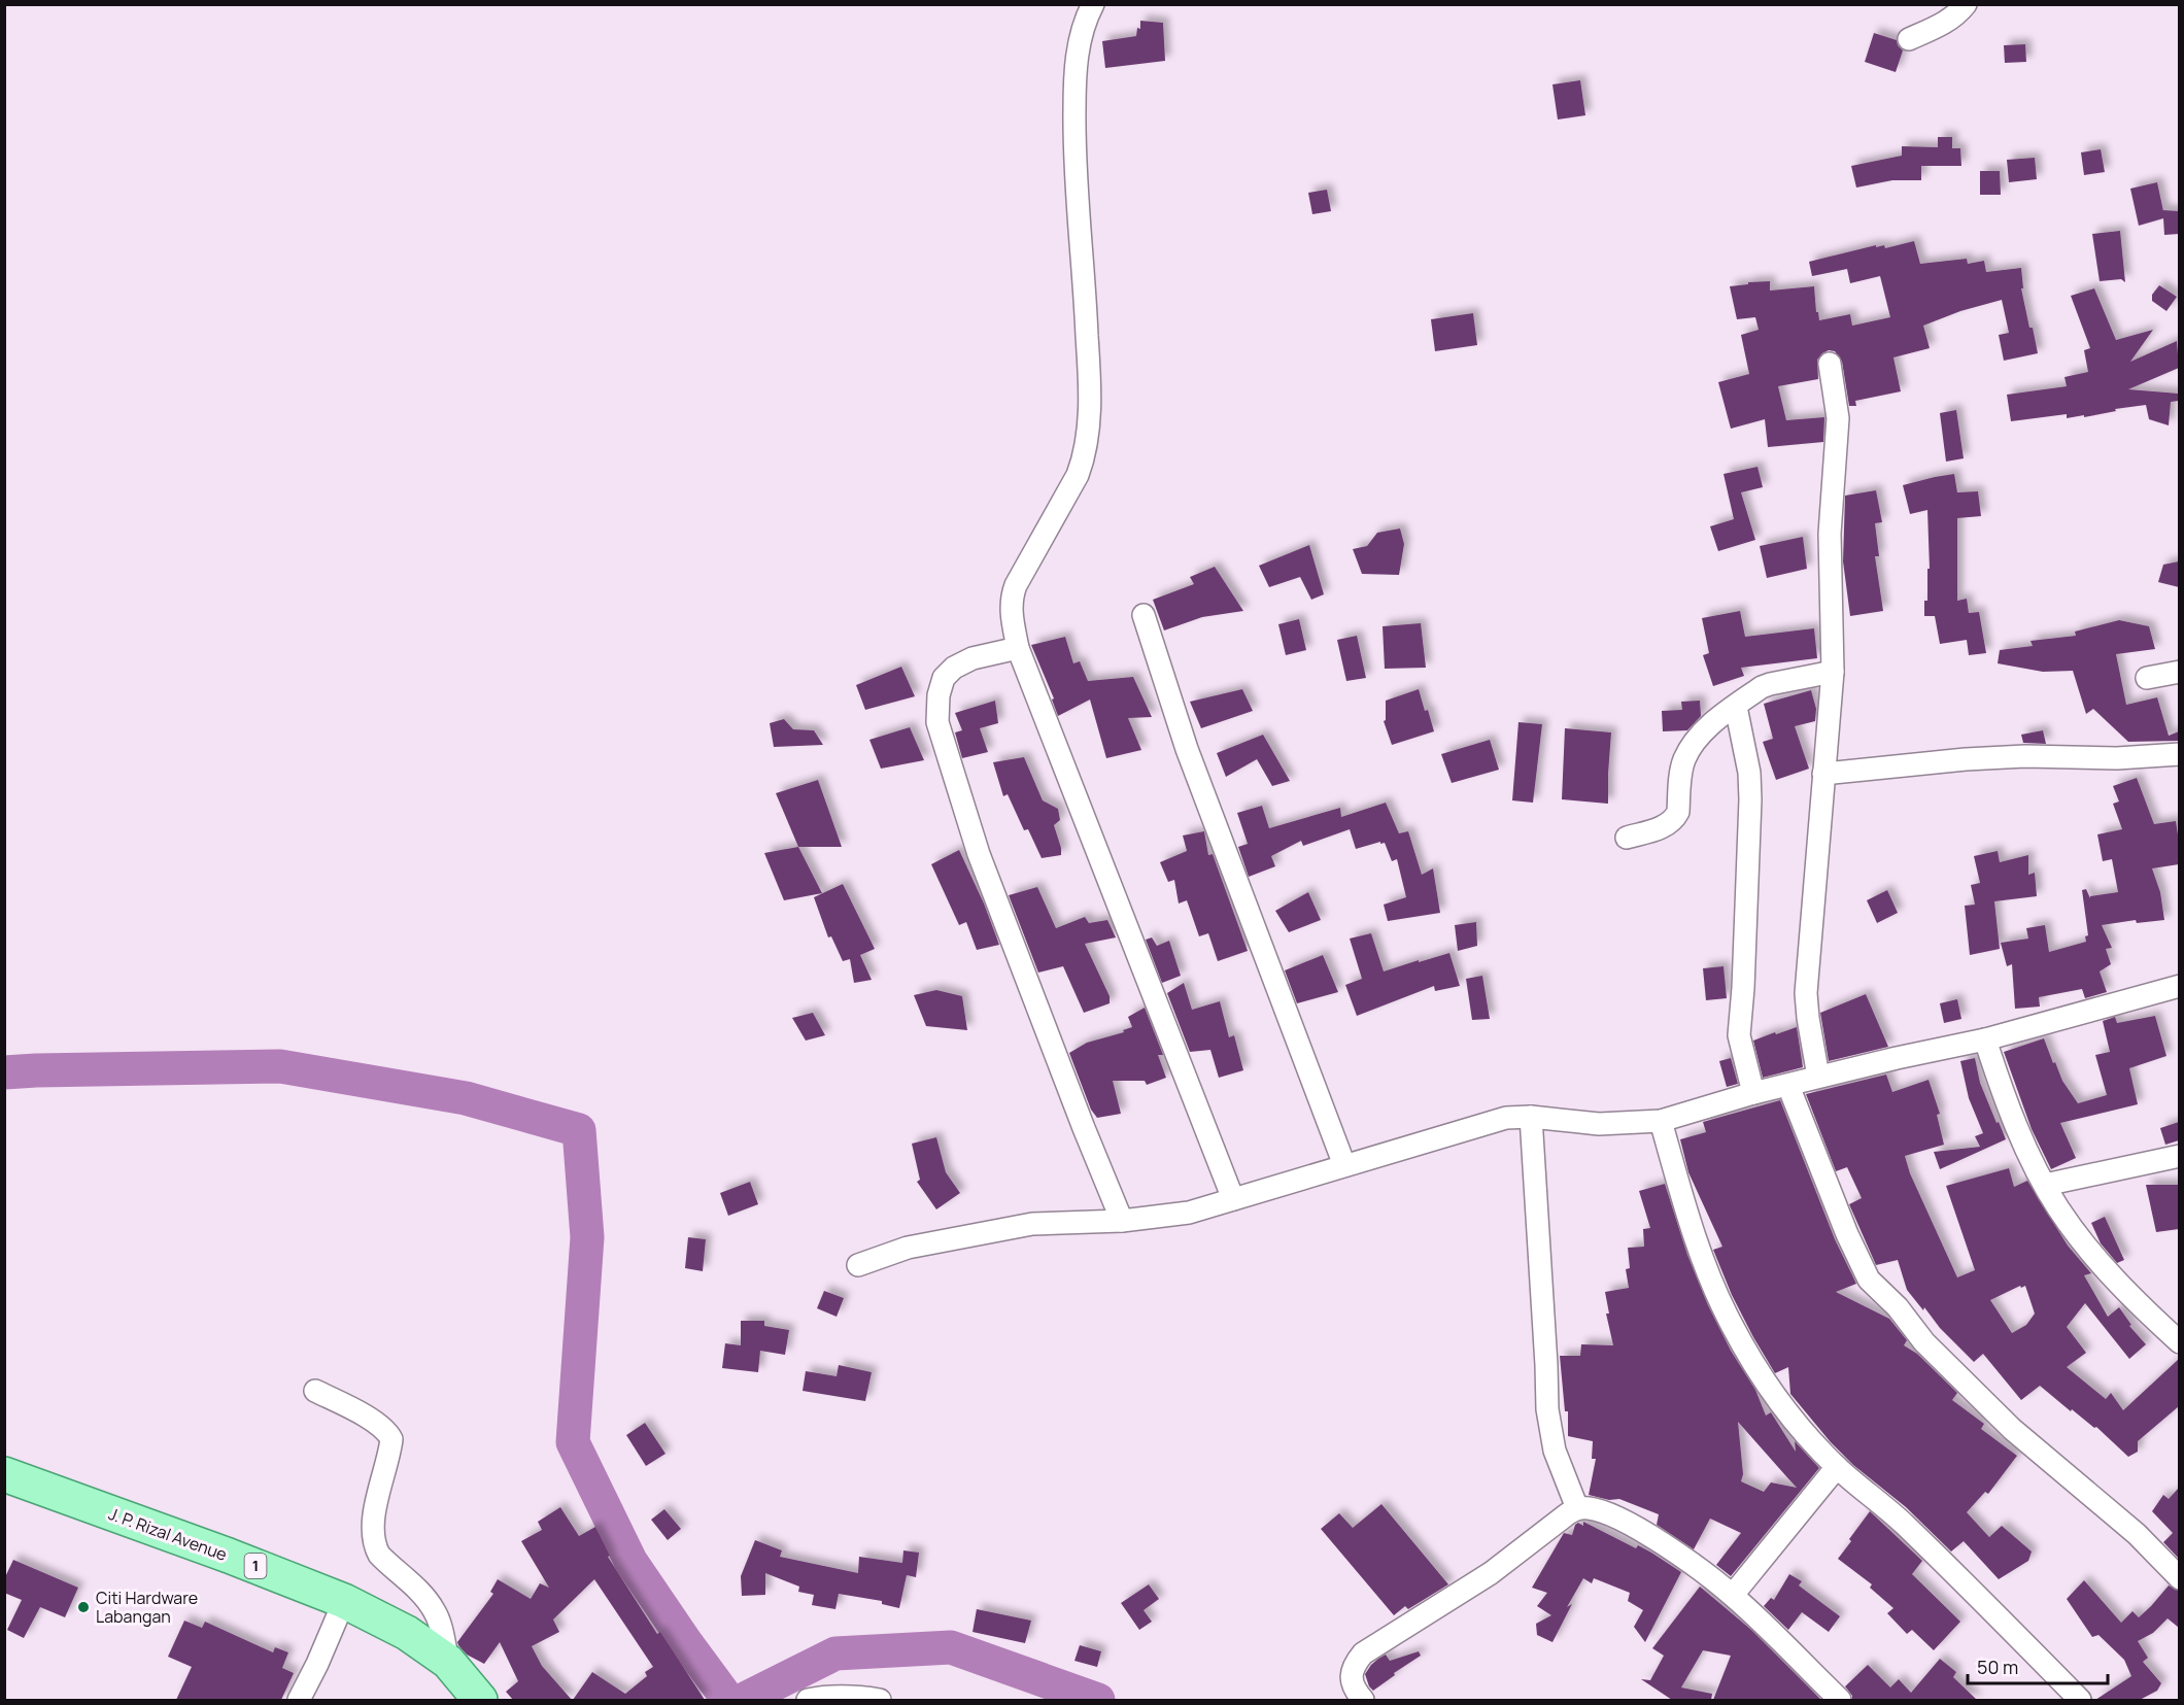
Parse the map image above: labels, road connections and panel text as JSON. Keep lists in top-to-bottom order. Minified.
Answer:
{"streets":{"main road":["J. P. Rizal Avenue","1"]},"places":["Citi Hardware Labangan"],"scale_bar":"50 m"}
